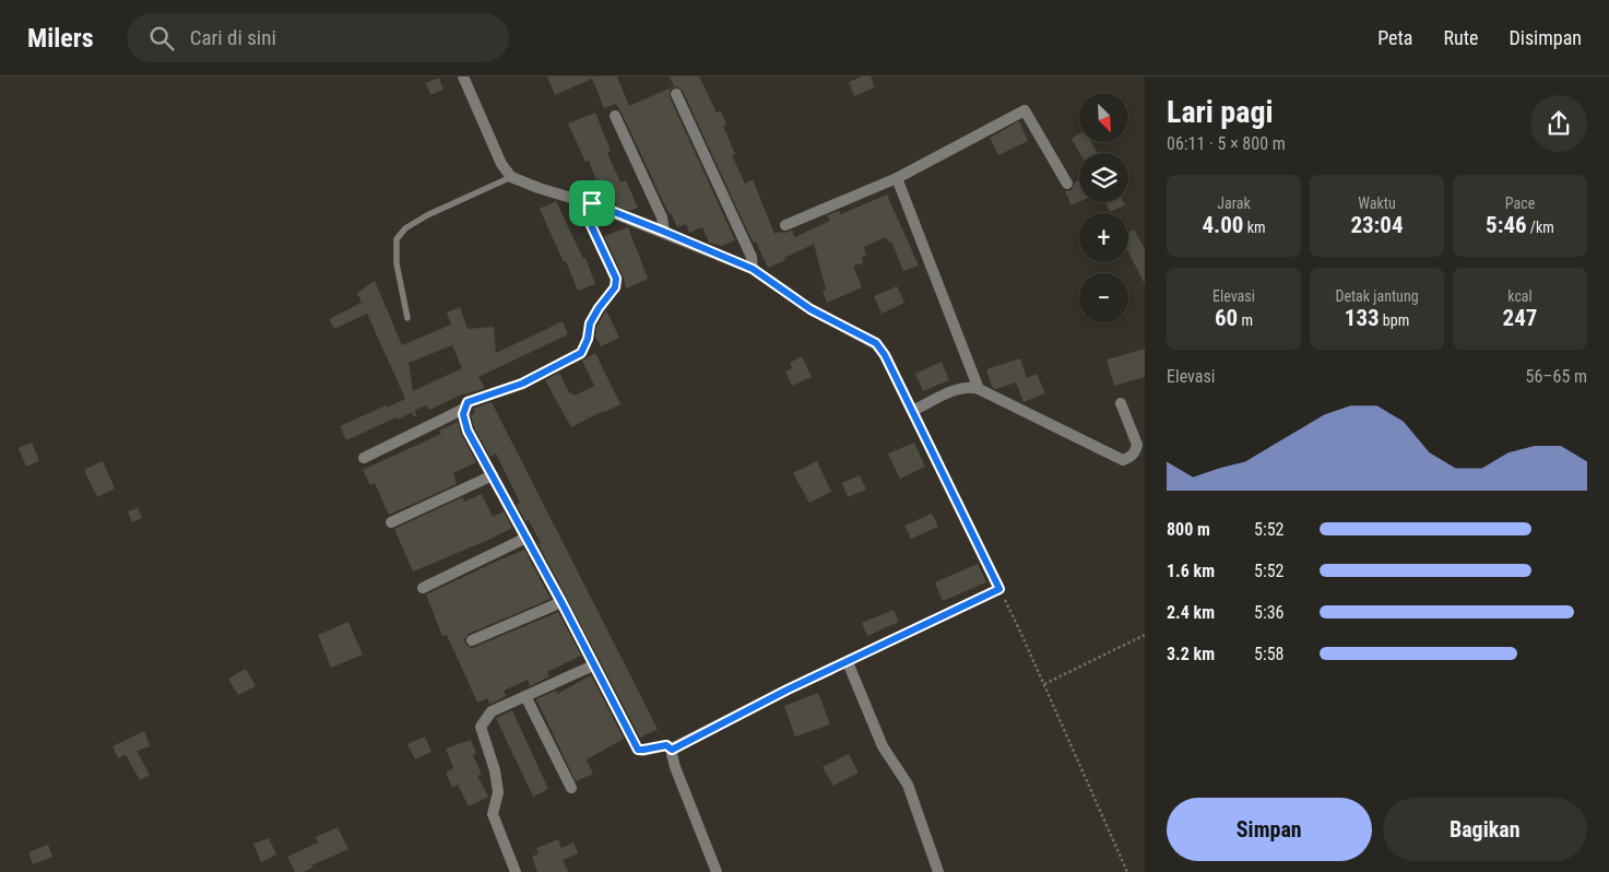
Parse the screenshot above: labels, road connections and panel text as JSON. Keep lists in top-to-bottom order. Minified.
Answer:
{"north":"bottom right","page":{"header":"Milers","search":"Cari di sini","nav":["Peta","Rute","Disimpan"],"heading":["Lari pagi","06:11 · 5 × 800 m"],"map_buttons":["+","−"],"stats":[["Jarak","4.00 km"],["Waktu","23:04"],["Pace","5:46 /km"],["Elevasi","60 m"],["Detak jantung","133 bpm"],["kcal","247"]],"chart":["Elevasi","56–65 m"],"list":[{"name":"800 m","note":"5:52"},{"name":"1.6 km","note":"5:52"},{"name":"2.4 km","note":"5:36"},{"name":"3.2 km","note":"5:58"}],"buttons":["Simpan","Bagikan"]}}
